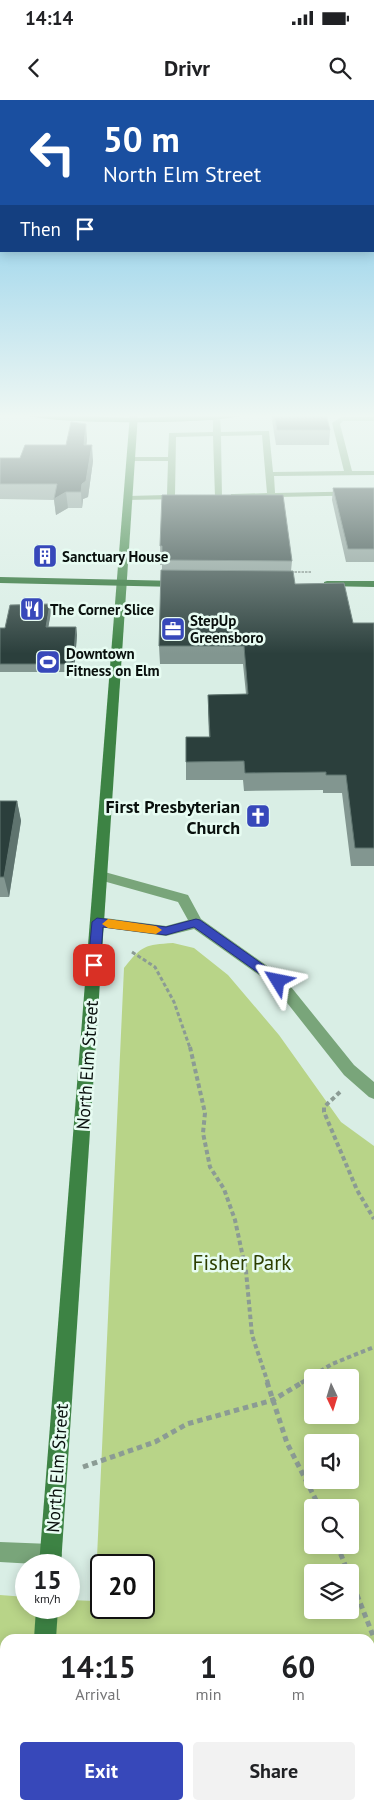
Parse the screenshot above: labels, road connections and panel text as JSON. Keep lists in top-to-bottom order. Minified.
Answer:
{"streets":{"main road":["North Elm Street"]},"parks":["Fisher Park"],"places":{"building":["Sanctuary House"],"restaurant":["The Corner Slice"],"office":["StepUp Greensboro"],"sports":["Downtown Fitness on Elm"],"church":["First Presbyterian Church"]},"north":"bottom","page":{"status":"14:14","header":"Drivr","turn":["50 m","North Elm Street"],"then":"Then","speed":"15 km/h","limit":"20","eta":["14:15","Arrival","1","min","60","m"],"buttons":["Exit","Share"]}}
